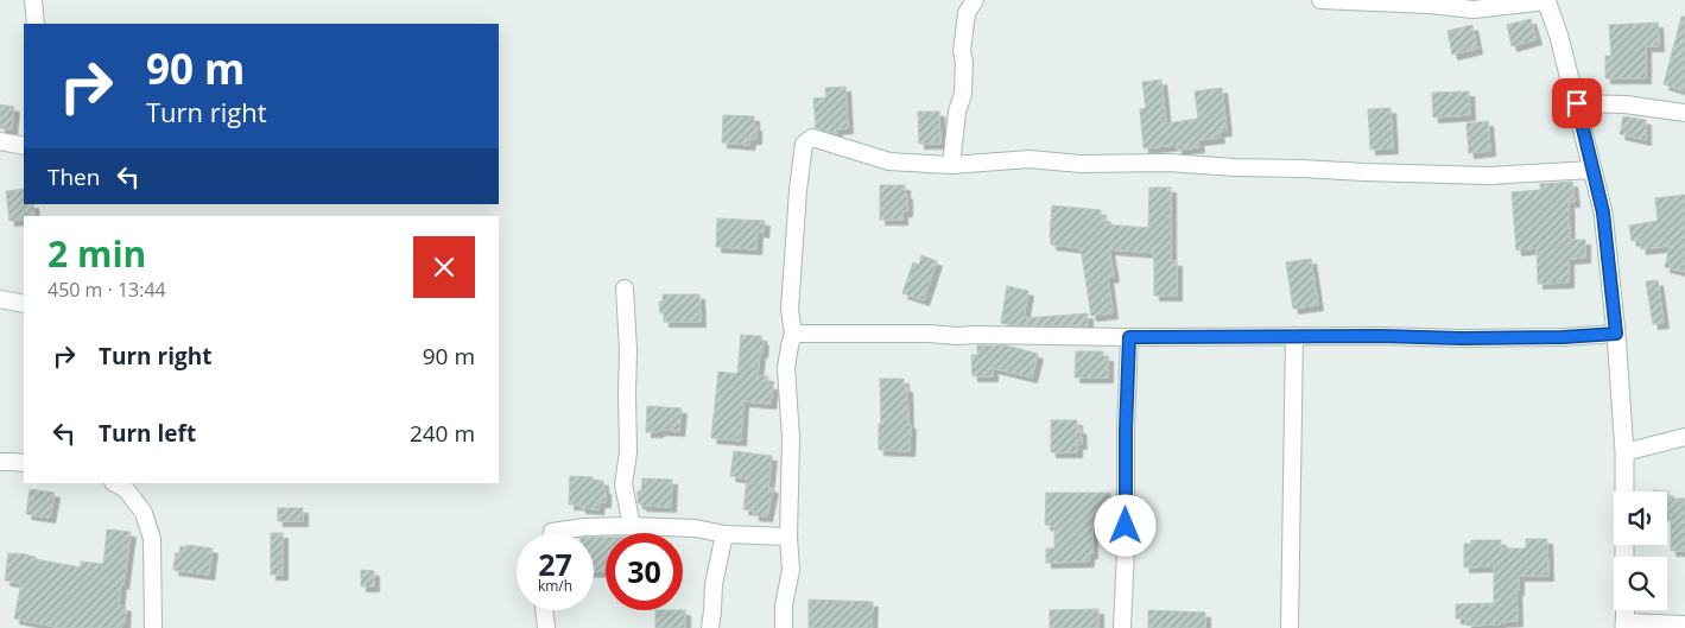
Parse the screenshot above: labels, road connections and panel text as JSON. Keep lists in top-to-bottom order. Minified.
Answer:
{"page":{"turn":["90 m","Turn right"],"then":"Then","heading":["2 min","450 m · 13:44"],"list":[{"name":"Turn right","value":"90 m"},{"name":"Turn left","value":"240 m"}],"speed":"27 km/h","limit":"30"}}
